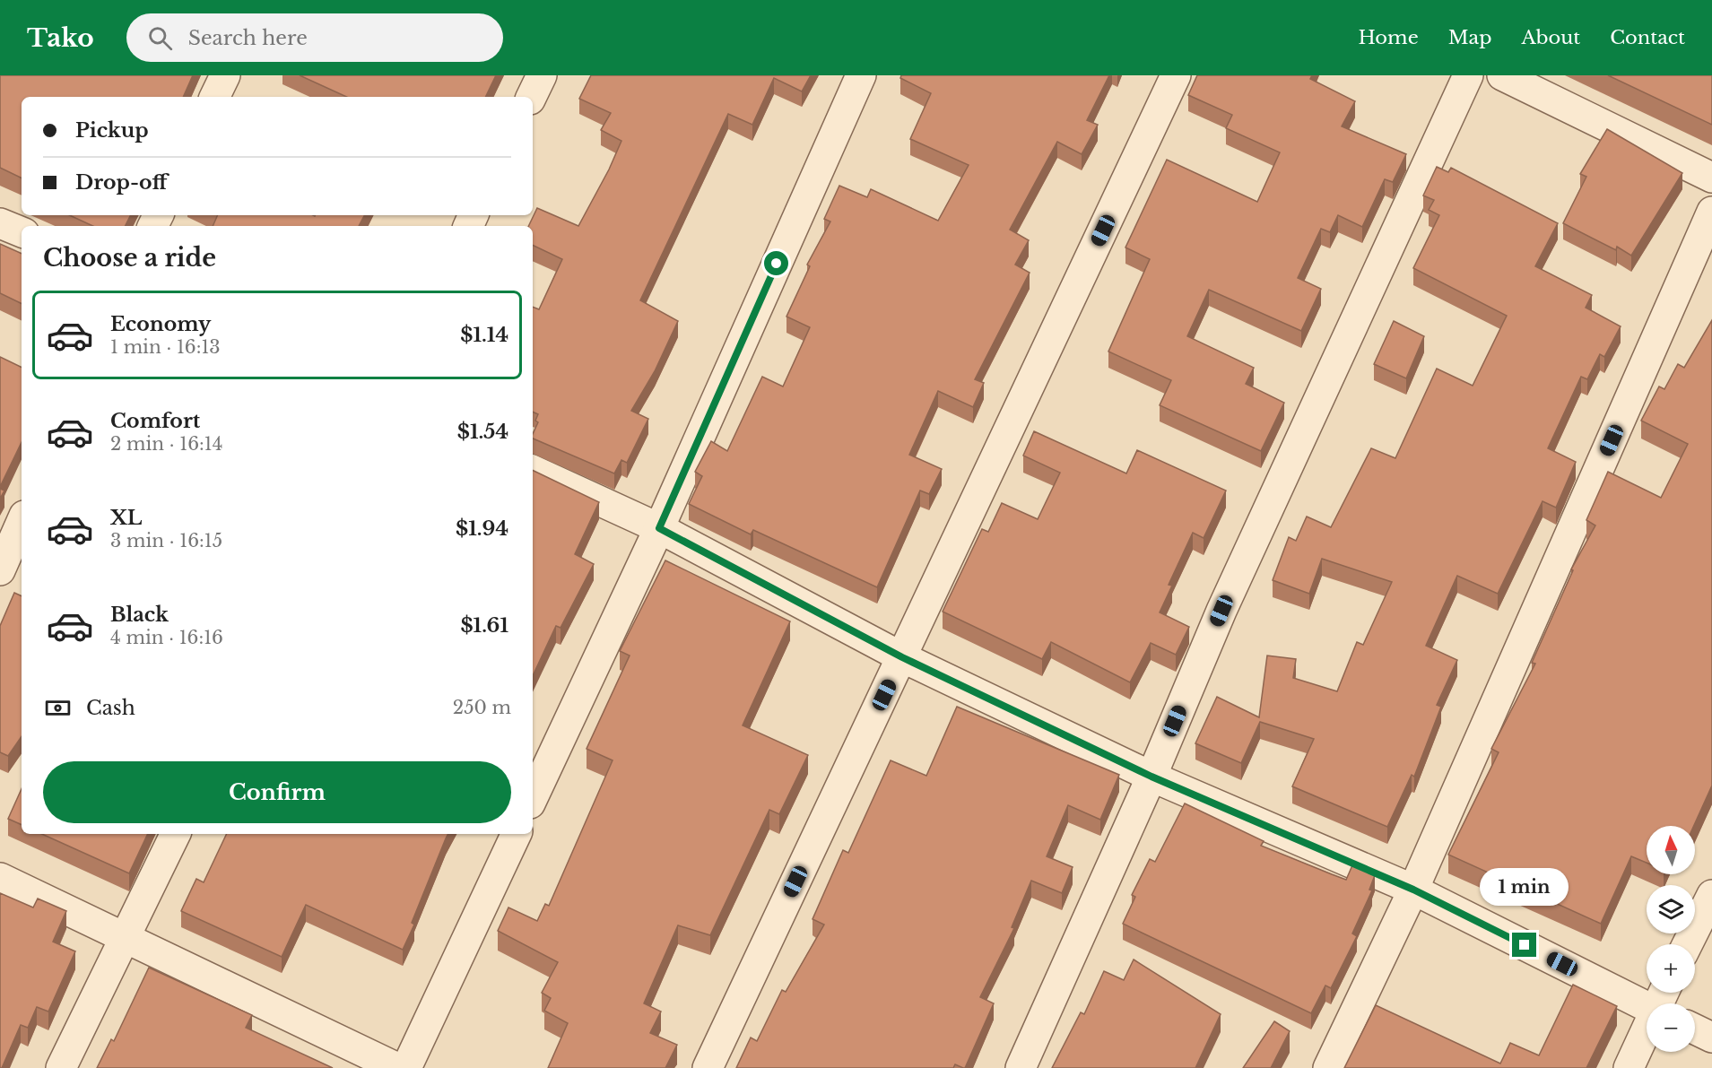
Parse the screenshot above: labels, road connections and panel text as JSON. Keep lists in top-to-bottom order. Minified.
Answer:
{"north":"top","page":{"header":"Tako","search":"Search here","nav":["Home","Map","About","Contact"],"banner":["Pickup","Drop-off"],"heading":"Choose a ride","list":[{"name":"Economy","note":"1 min · 16:13","value":"$1.14"},{"name":"Comfort","note":"2 min · 16:14","value":"$1.54"},{"name":"XL","note":"3 min · 16:15","value":"$1.94"},{"name":"Black","note":"4 min · 16:16","value":"$1.61"}],"pay":["Cash","250 m"],"buttons":"Confirm","map_buttons":["+","−"],"bubble":"1 min"}}
